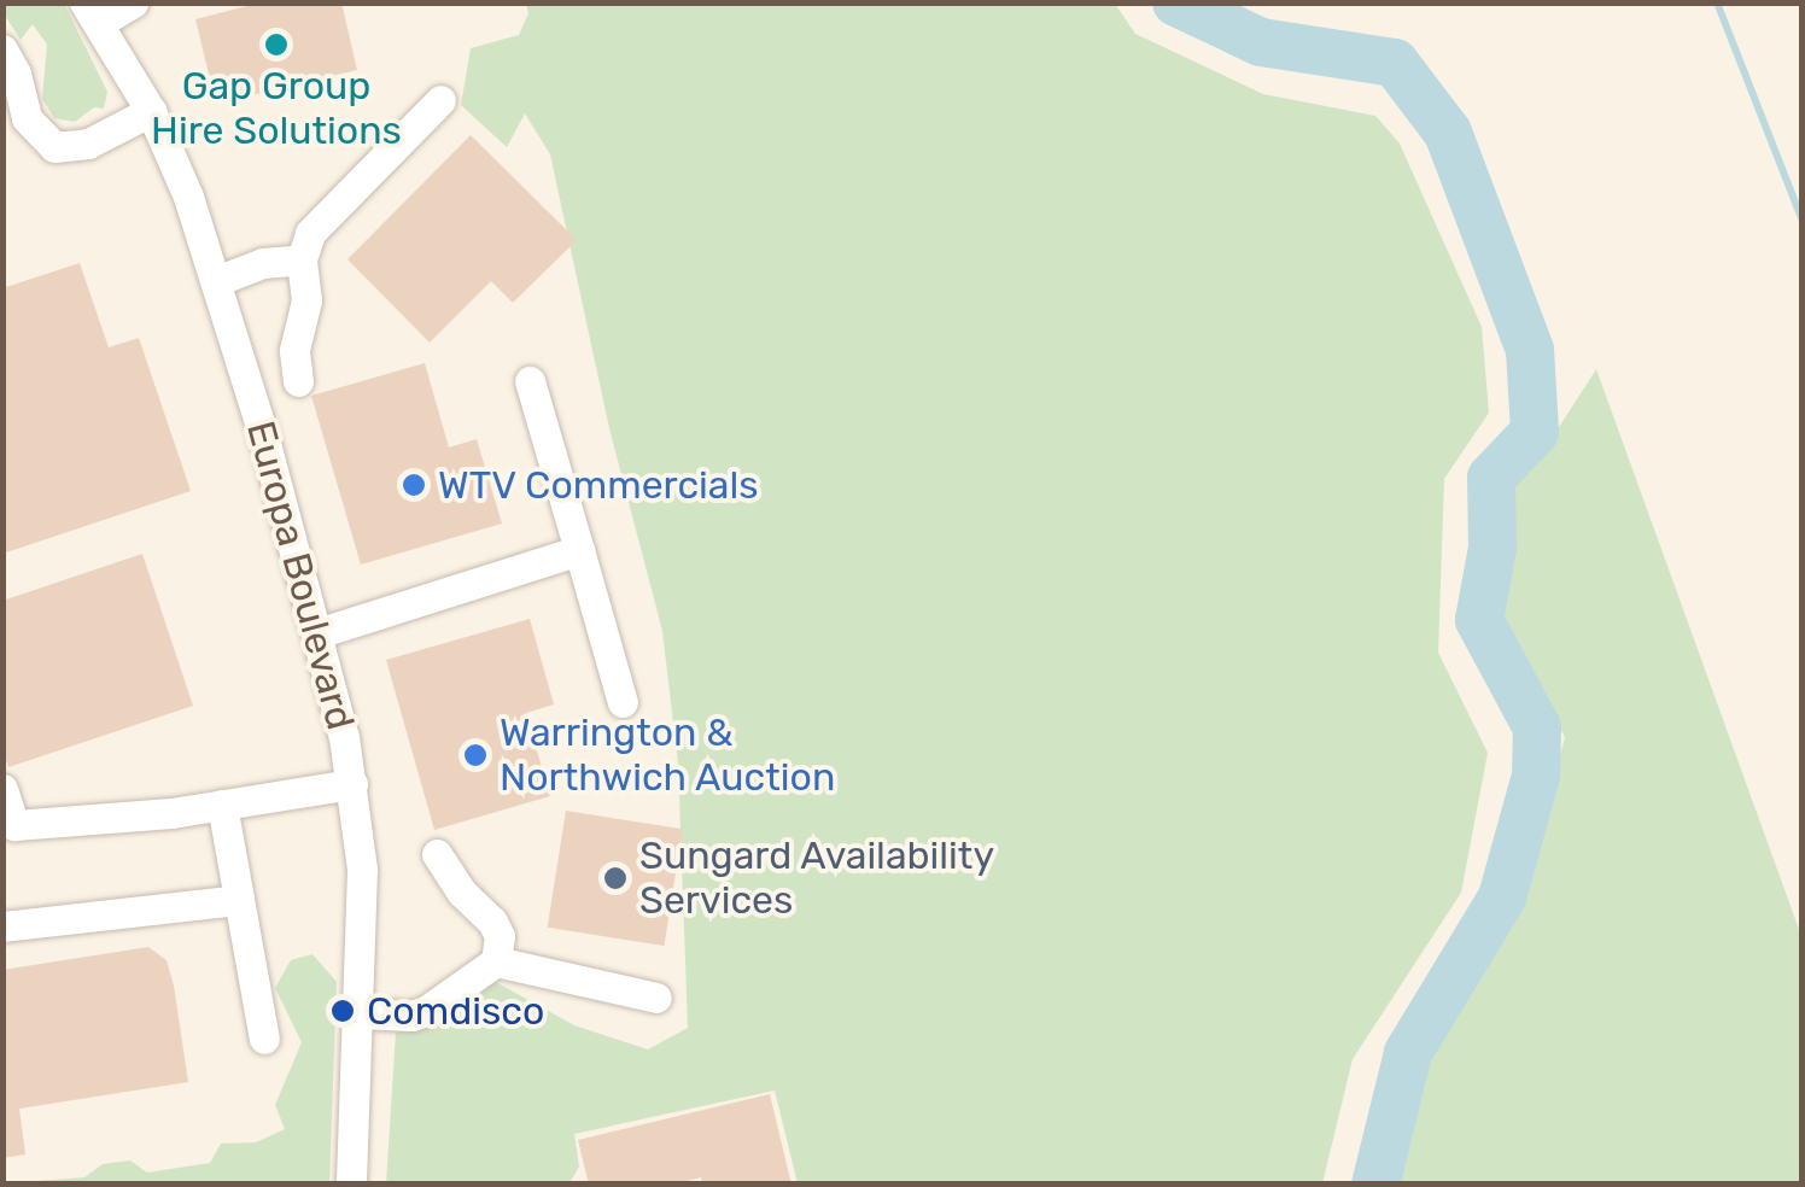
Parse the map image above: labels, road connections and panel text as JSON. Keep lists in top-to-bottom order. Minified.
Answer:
{"streets":{"street":["Europa Boulevard"]},"places":["Gap Group Hire Solutions","WTV Commercials","Warrington & Northwich Auction","Sungard Availability Services","Comdisco"]}
